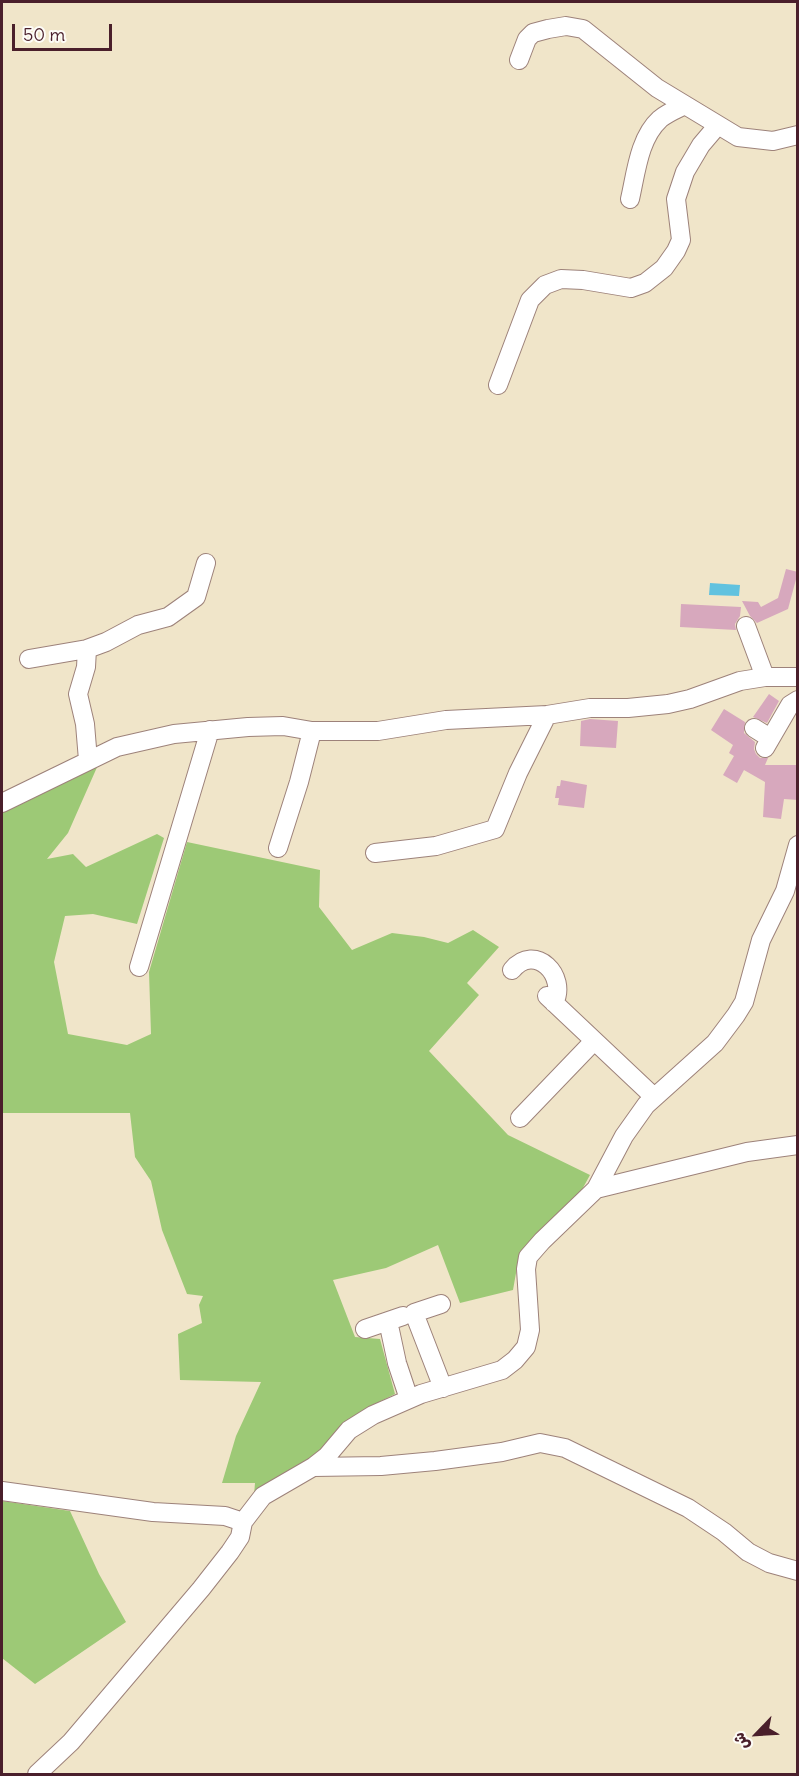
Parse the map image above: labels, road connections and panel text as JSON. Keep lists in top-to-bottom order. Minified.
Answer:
{"scale_bar":"50 m","north":"bottom left"}
